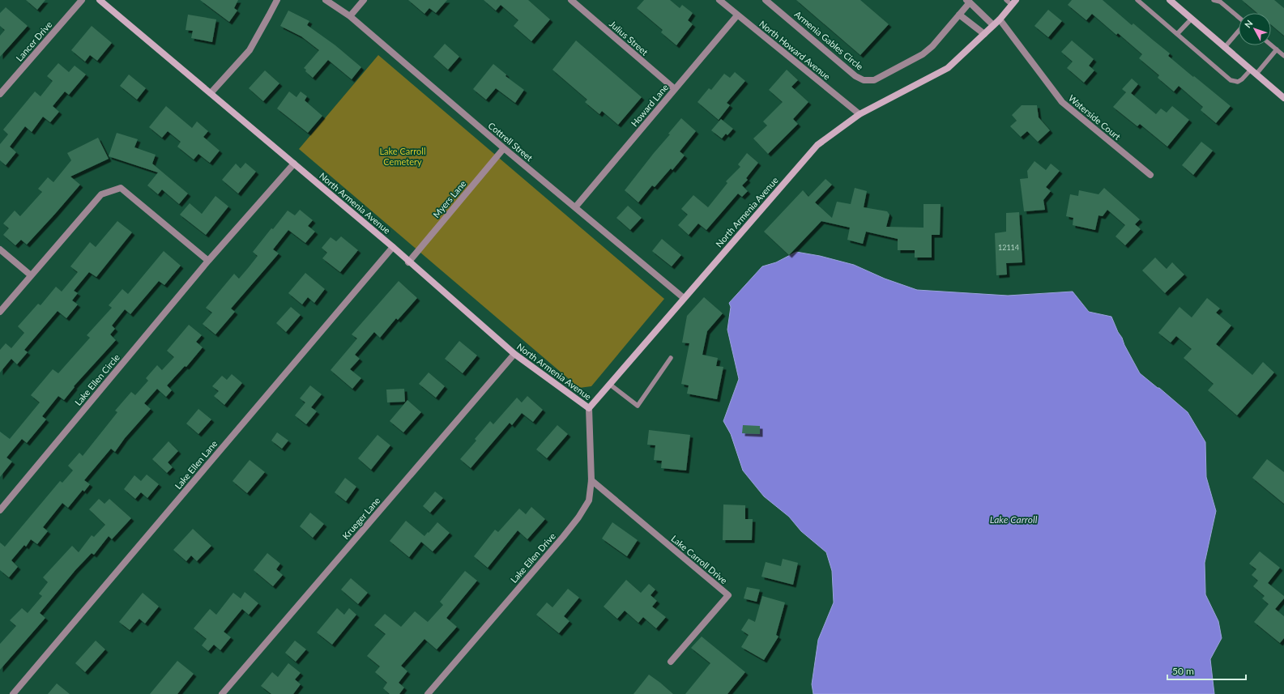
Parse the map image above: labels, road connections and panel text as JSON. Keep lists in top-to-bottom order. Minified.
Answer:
{"streets":{"main road":["North Armenia Avenue"],"street":["Julius Street","Armenia Gables Circle","Lancer Drive","North Howard Avenue","Howard Lane","Waterside Court","Cottrell Street","Myers Lane","Lake Ellen Circle","Lake Ellen Lane","Krueger Lane","Lake Ellen Drive","Lake Carroll Drive"]},"crossings":[["Julius Street","Howard Lane"],["Armenia Gables Circle","North Armenia Avenue"],["North Howard Avenue","Howard Lane"],["North Howard Avenue","North Armenia Avenue"],["Howard Lane","Cottrell Street"],["Waterside Court","North Armenia Avenue"],["Cottrell Street","Myers Lane"],["Cottrell Street","North Armenia Avenue"],["Myers Lane","North Armenia Avenue"],["North Armenia Avenue","Lake Ellen Circle"],["North Armenia Avenue","Lake Ellen Lane"],["North Armenia Avenue","Krueger Lane"],["North Armenia Avenue","Lake Ellen Drive"],["Lake Ellen Drive","Lake Carroll Drive"]],"water":["Lake Carroll"],"parks":["Lake Carroll Cemetery"],"house_numbers":["12114"],"scale_bar":"50 m","north":"top left"}
